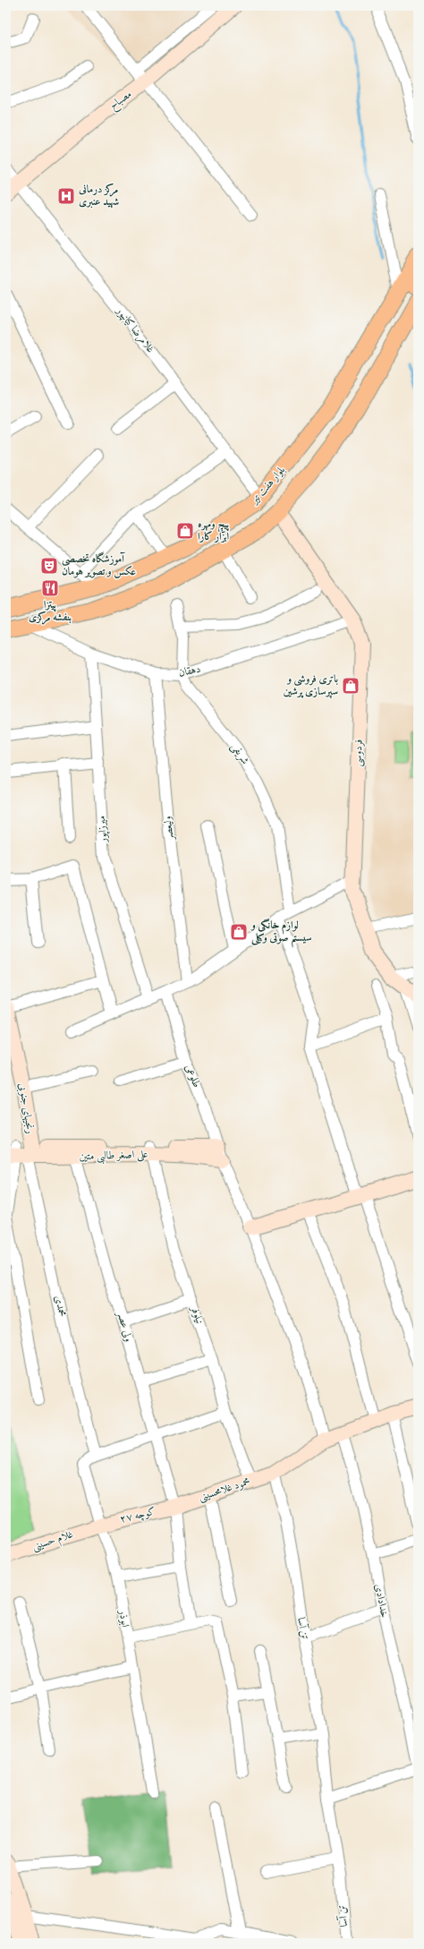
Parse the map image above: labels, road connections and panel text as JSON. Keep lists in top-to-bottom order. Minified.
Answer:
{"streets":{"main road":["بلوار هفت تیر"],"street":["مصباح","غلامرضا کیانپور","دهقان","فردوسی","شریفی","ولیعصر","میرزاپور","طلوعی","رنجیهای جنوبی","علی اصغر طالبی متین","محمدی","نیلوفر","ولی عصر","محمود غلامحسینی","کوچه ۲۷","غلام حسینی","خدادادی","ابوذر","تن آسا"]},"crossings":[["مصباح","غلامرضا کیانپور"],["غلامرضا کیانپور","بلوار هفت تیر"],["دهقان","فردوسی"],["دهقان","شریفی"],["دهقان","ولیعصر"],["دهقان","میرزاپور"],["طلوعی","علی اصغر طالبی متین"],["رنجیهای جنوبی","علی اصغر طالبی متین"],["رنجیهای جنوبی","محمدی"],["علی اصغر طالبی متین","محمدی"],["علی اصغر طالبی متین","نیلوفر"],["علی اصغر طالبی متین","ولی عصر"],["محمدی","ابوذر"],["نیلوفر","محمود غلامحسینی"],["ولی عصر","محمود غلامحسینی"],["ولی عصر","کوچه ۲۷"],["محمود غلامحسینی","کوچه ۲۷"],["محمود غلامحسینی","تن آسا"],["کوچه ۲۷","غلام حسینی"],["کوچه ۲۷","ابوذر"],["غلام حسینی","ابوذر"]],"places":{"hospital":["مرکز درمانی شهید عنبری"],"shop":["پیچ ومهره ابزار کارا","باتری فروشی و سپرسازی پرشین","لوازم خانگی و سیستم صوتی وکیلی"],"theatre":["آموزشگاه تخصصی عکس و تصویر هومان"],"restaurant":["پیتزا بنفشه مرکزی"]}}
